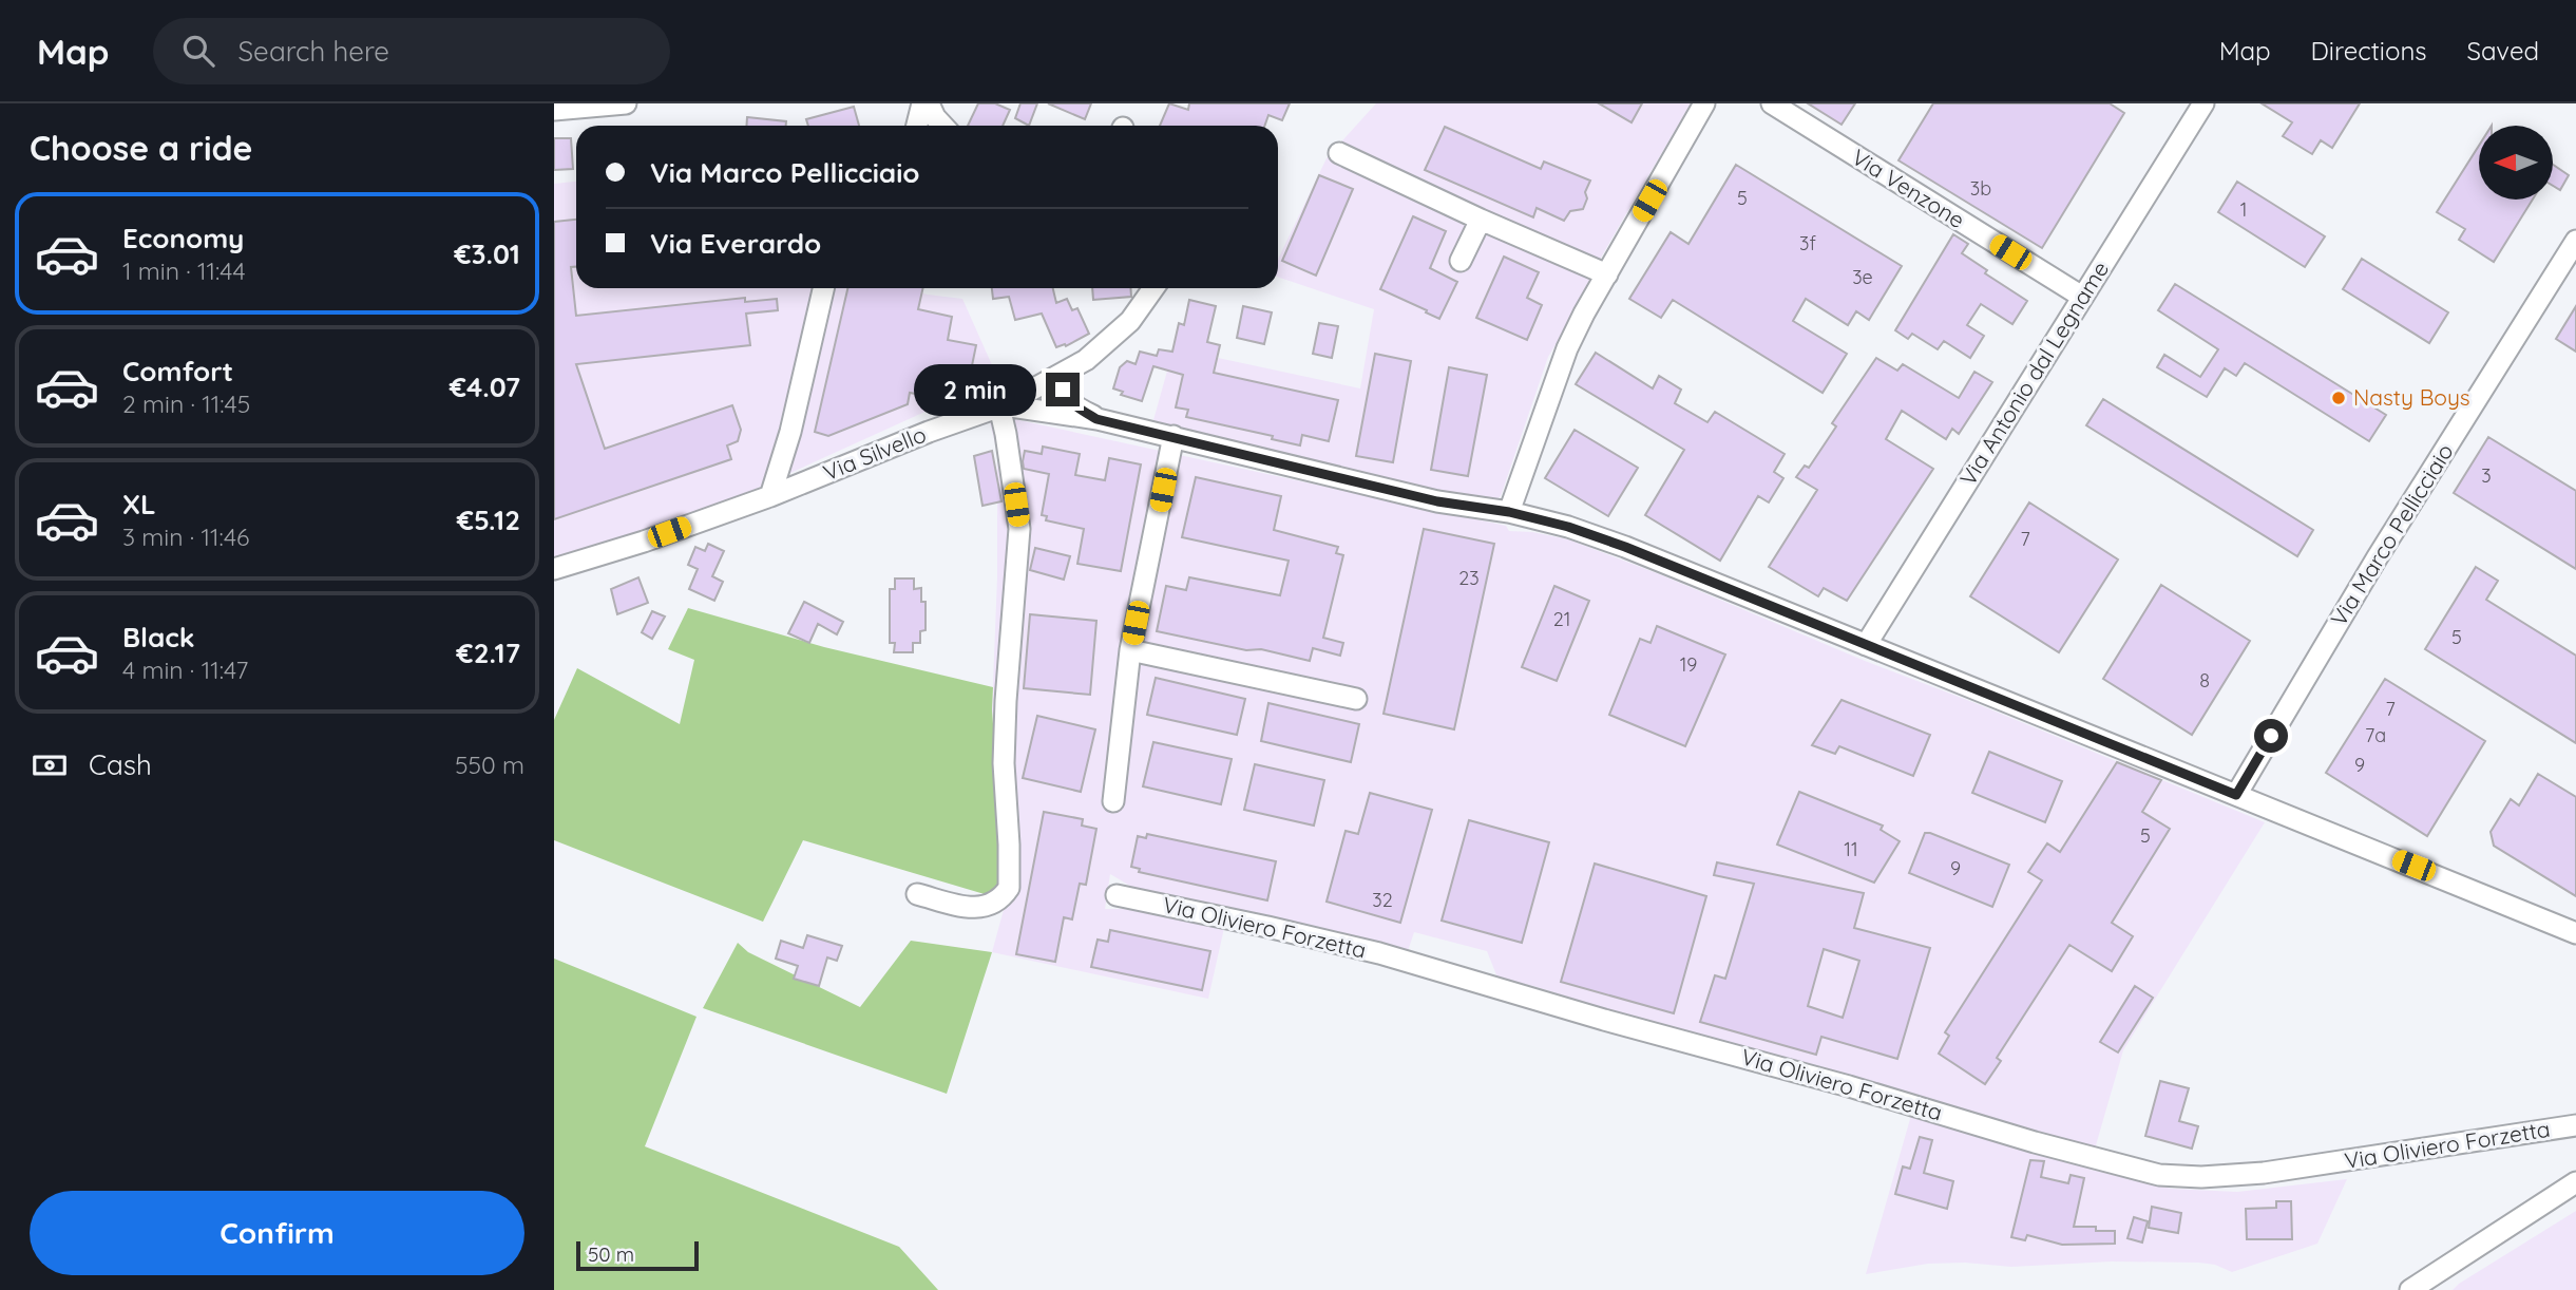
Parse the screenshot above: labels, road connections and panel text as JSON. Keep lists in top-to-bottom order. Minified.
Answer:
{"streets":{"street":["Via Venzone","Via Antonio dal Legname","Via Silvello","Via Marco Pellicciaio","Via Oliviero Forzetta"]},"crossings":[["Via Venzone","Via Antonio dal Legname"]],"places":["Nasty Boys"],"house_numbers":["3b","5","1","3f","3e","3","7","23","21","5","19","8","7","7a","9","5","11","9","32"],"scale_bar":"50 m","north":"left","page":{"header":"Map","search":"Search here","nav":["Map","Directions","Saved"],"heading":"Choose a ride","banner":["Via Marco Pellicciaio","Via Everardo"],"list":[{"name":"Economy","note":"1 min · 11:44","value":"€3.01"},{"name":"Comfort","note":"2 min · 11:45","value":"€4.07"},{"name":"XL","note":"3 min · 11:46","value":"€5.12"},{"name":"Black","note":"4 min · 11:47","value":"€2.17"}],"bubble":"2 min","pay":["Cash","550 m"],"buttons":"Confirm","scale":"50 m"}}
